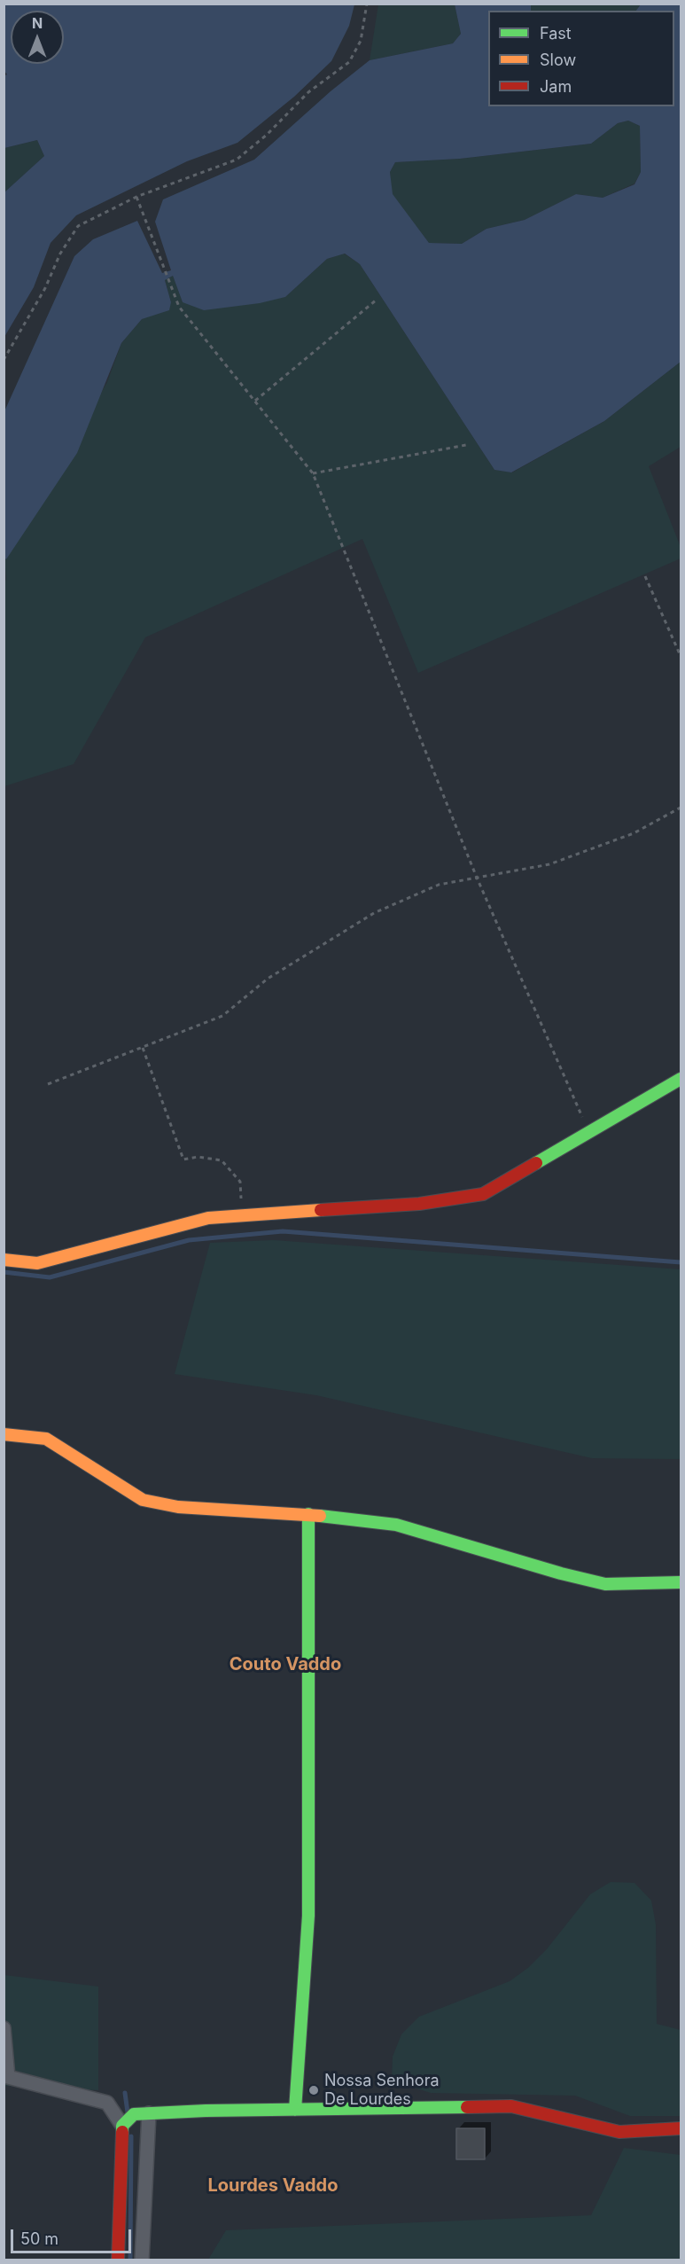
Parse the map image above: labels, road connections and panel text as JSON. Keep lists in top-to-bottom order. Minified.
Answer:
{"districts":["Couto Vaddo","Lourdes Vaddo"],"places":["Nossa Senhora De Lourdes"],"legend":["Fast","Slow","Jam"],"scale_bar":"50 m","north":"top"}
